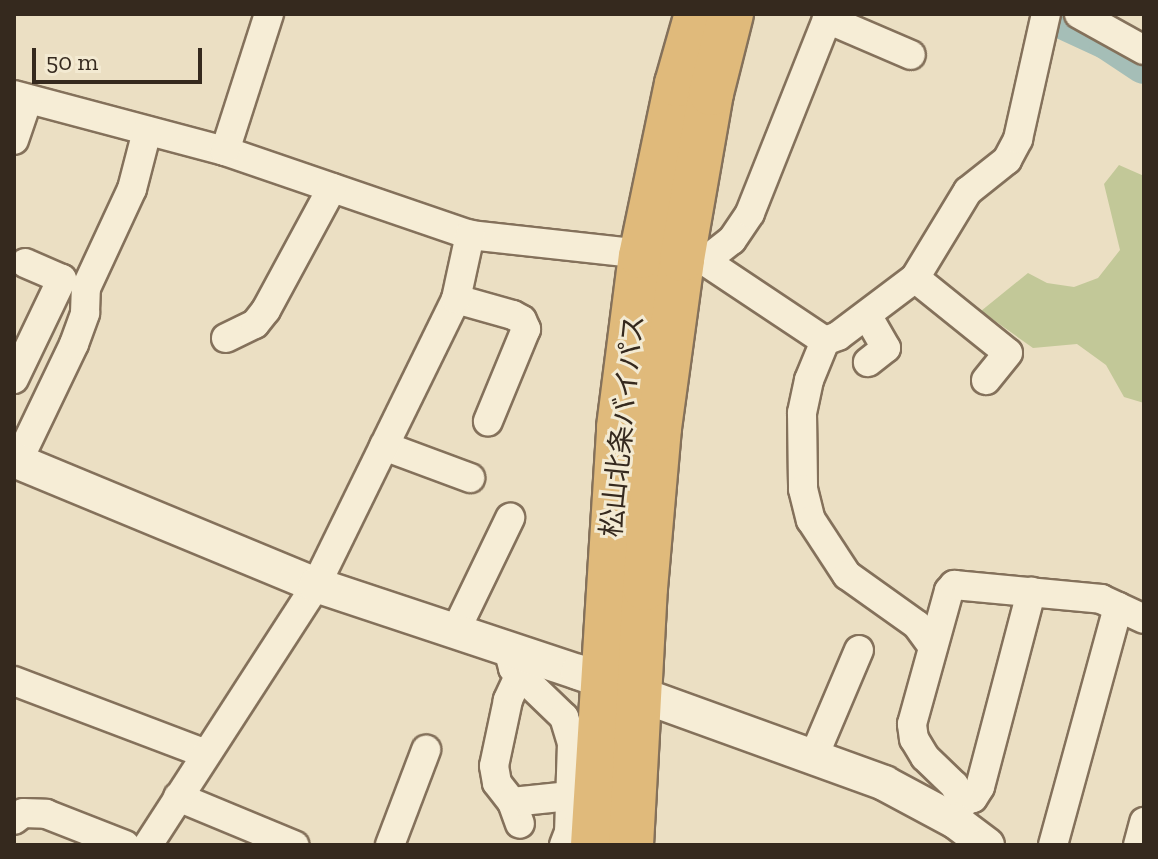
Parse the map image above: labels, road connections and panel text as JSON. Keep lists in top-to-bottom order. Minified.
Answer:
{"streets":{"highway":["松山北条バイパス"]},"scale_bar":"50 m"}
